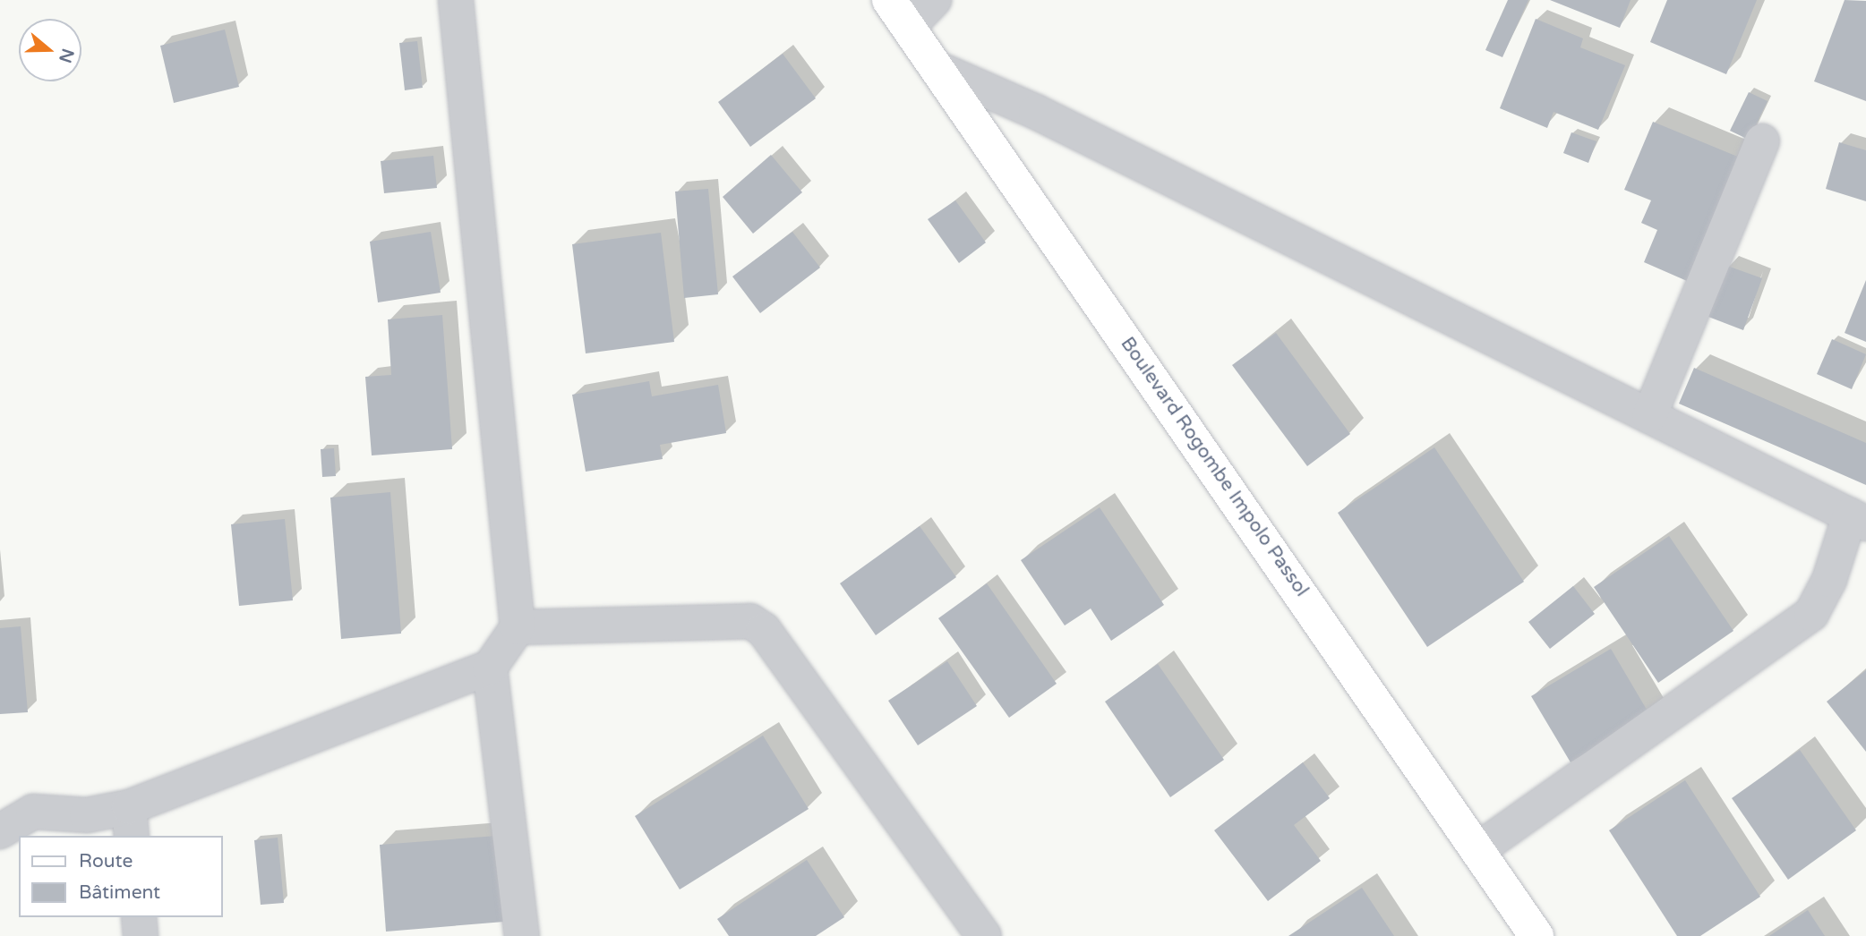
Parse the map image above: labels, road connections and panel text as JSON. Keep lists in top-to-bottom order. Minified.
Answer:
{"streets":{"street":["Boulevard Rogombe Impolo Passol"]},"legend":["Route","Bâtiment"],"north":"right"}
